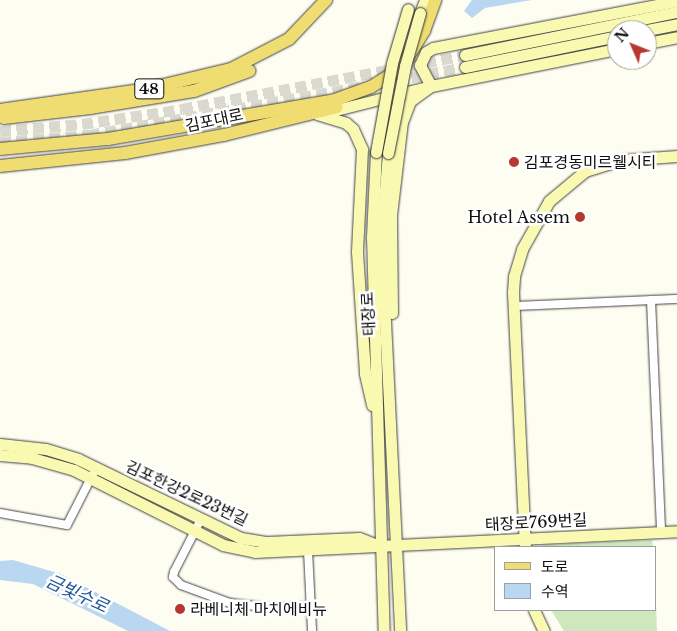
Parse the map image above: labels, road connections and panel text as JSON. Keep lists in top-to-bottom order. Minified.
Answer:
{"streets":{"main road":["48","김포대로"],"street":["태장로","김포한강2로23번길","태장로769번길"]},"crossings":[["태장로","김포한강2로23번길"],["태장로","태장로769번길"],["김포한강2로23번길","태장로769번길"]],"water":["금빛수로"],"places":["김포경동미르웰시티","Hotel Assem","라베니체 마치에비뉴"],"legend":["도로","수역"],"north":"top left"}
